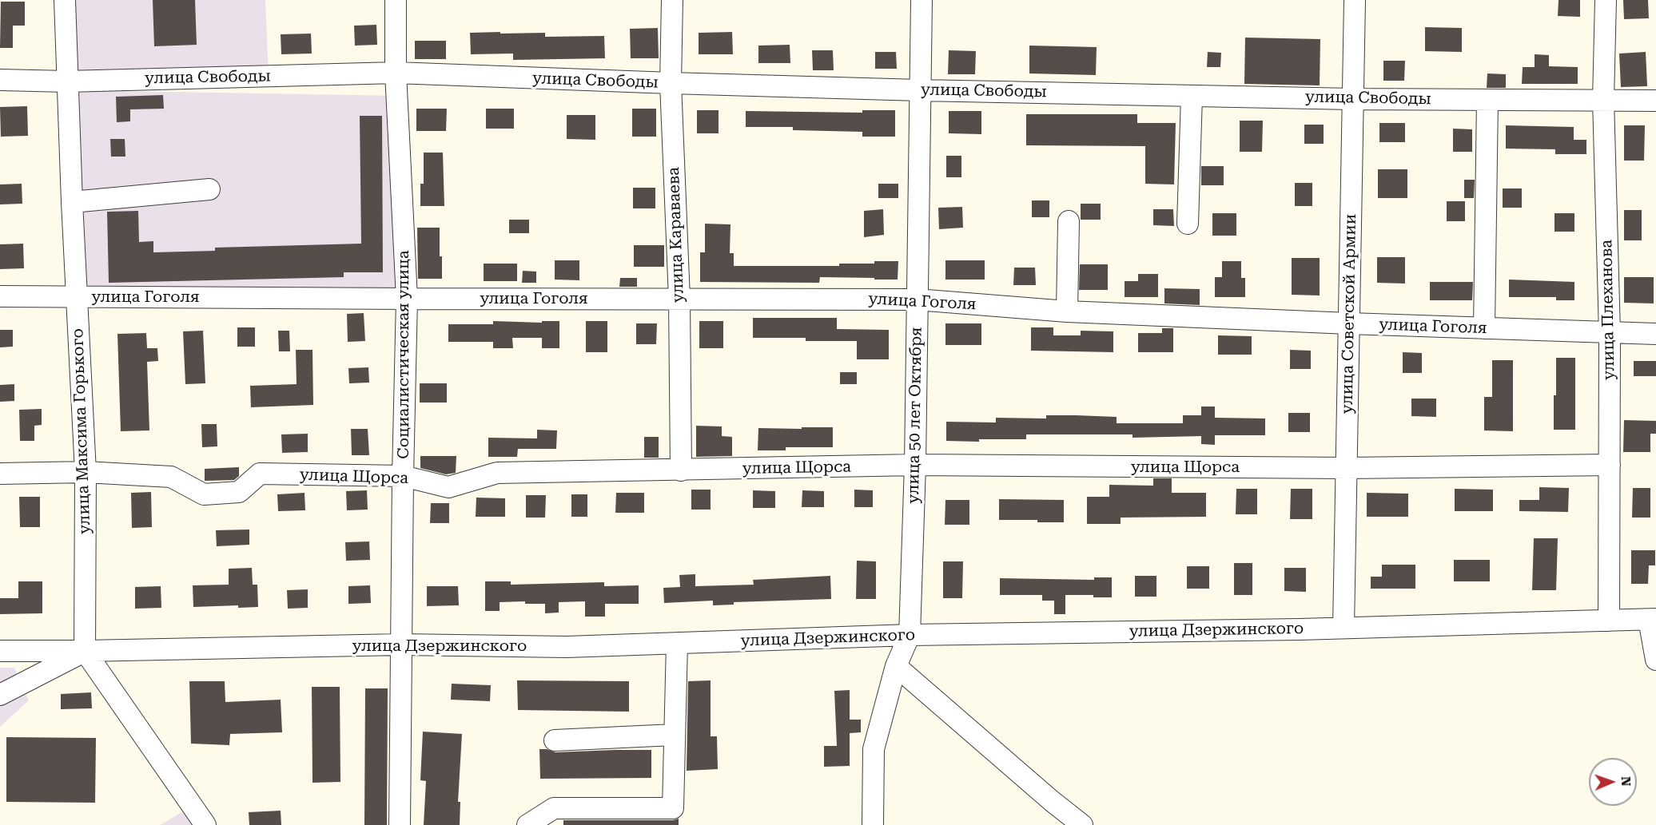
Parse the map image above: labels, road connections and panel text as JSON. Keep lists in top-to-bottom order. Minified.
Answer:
{"streets":{"street":["улица Свободы","улица Караваева","улица Гоголя","улица Плеханова","улица Советской Армии","Социалистическая улица","улица 50 лет Октября","улица Максима Горького","улица Щорса","улица Дзержинского"]},"crossings":[["улица Свободы","улица Караваева"],["улица Свободы","улица Плеханова"],["улица Свободы","улица Советской Армии"],["улица Свободы","Социалистическая улица"],["улица Свободы","улица 50 лет Октября"],["улица Свободы","улица Максима Горького"],["улица Караваева","улица Гоголя"],["улица Караваева","улица Щорса"],["улица Гоголя","улица Плеханова"],["улица Гоголя","улица Советской Армии"],["улица Гоголя","Социалистическая улица"],["улица Гоголя","улица 50 лет Октября"],["улица Гоголя","улица Максима Горького"],["улица Плеханова","улица Щорса"],["улица Плеханова","улица Дзержинского"],["улица Советской Армии","улица Щорса"],["улица Советской Армии","улица Дзержинского"],["Социалистическая улица","улица Щорса"],["Социалистическая улица","улица Дзержинского"],["улица 50 лет Октября","улица Щорса"],["улица 50 лет Октября","улица Дзержинского"],["улица Максима Горького","улица Щорса"],["улица Максима Горького","улица Дзержинского"]],"north":"right"}
